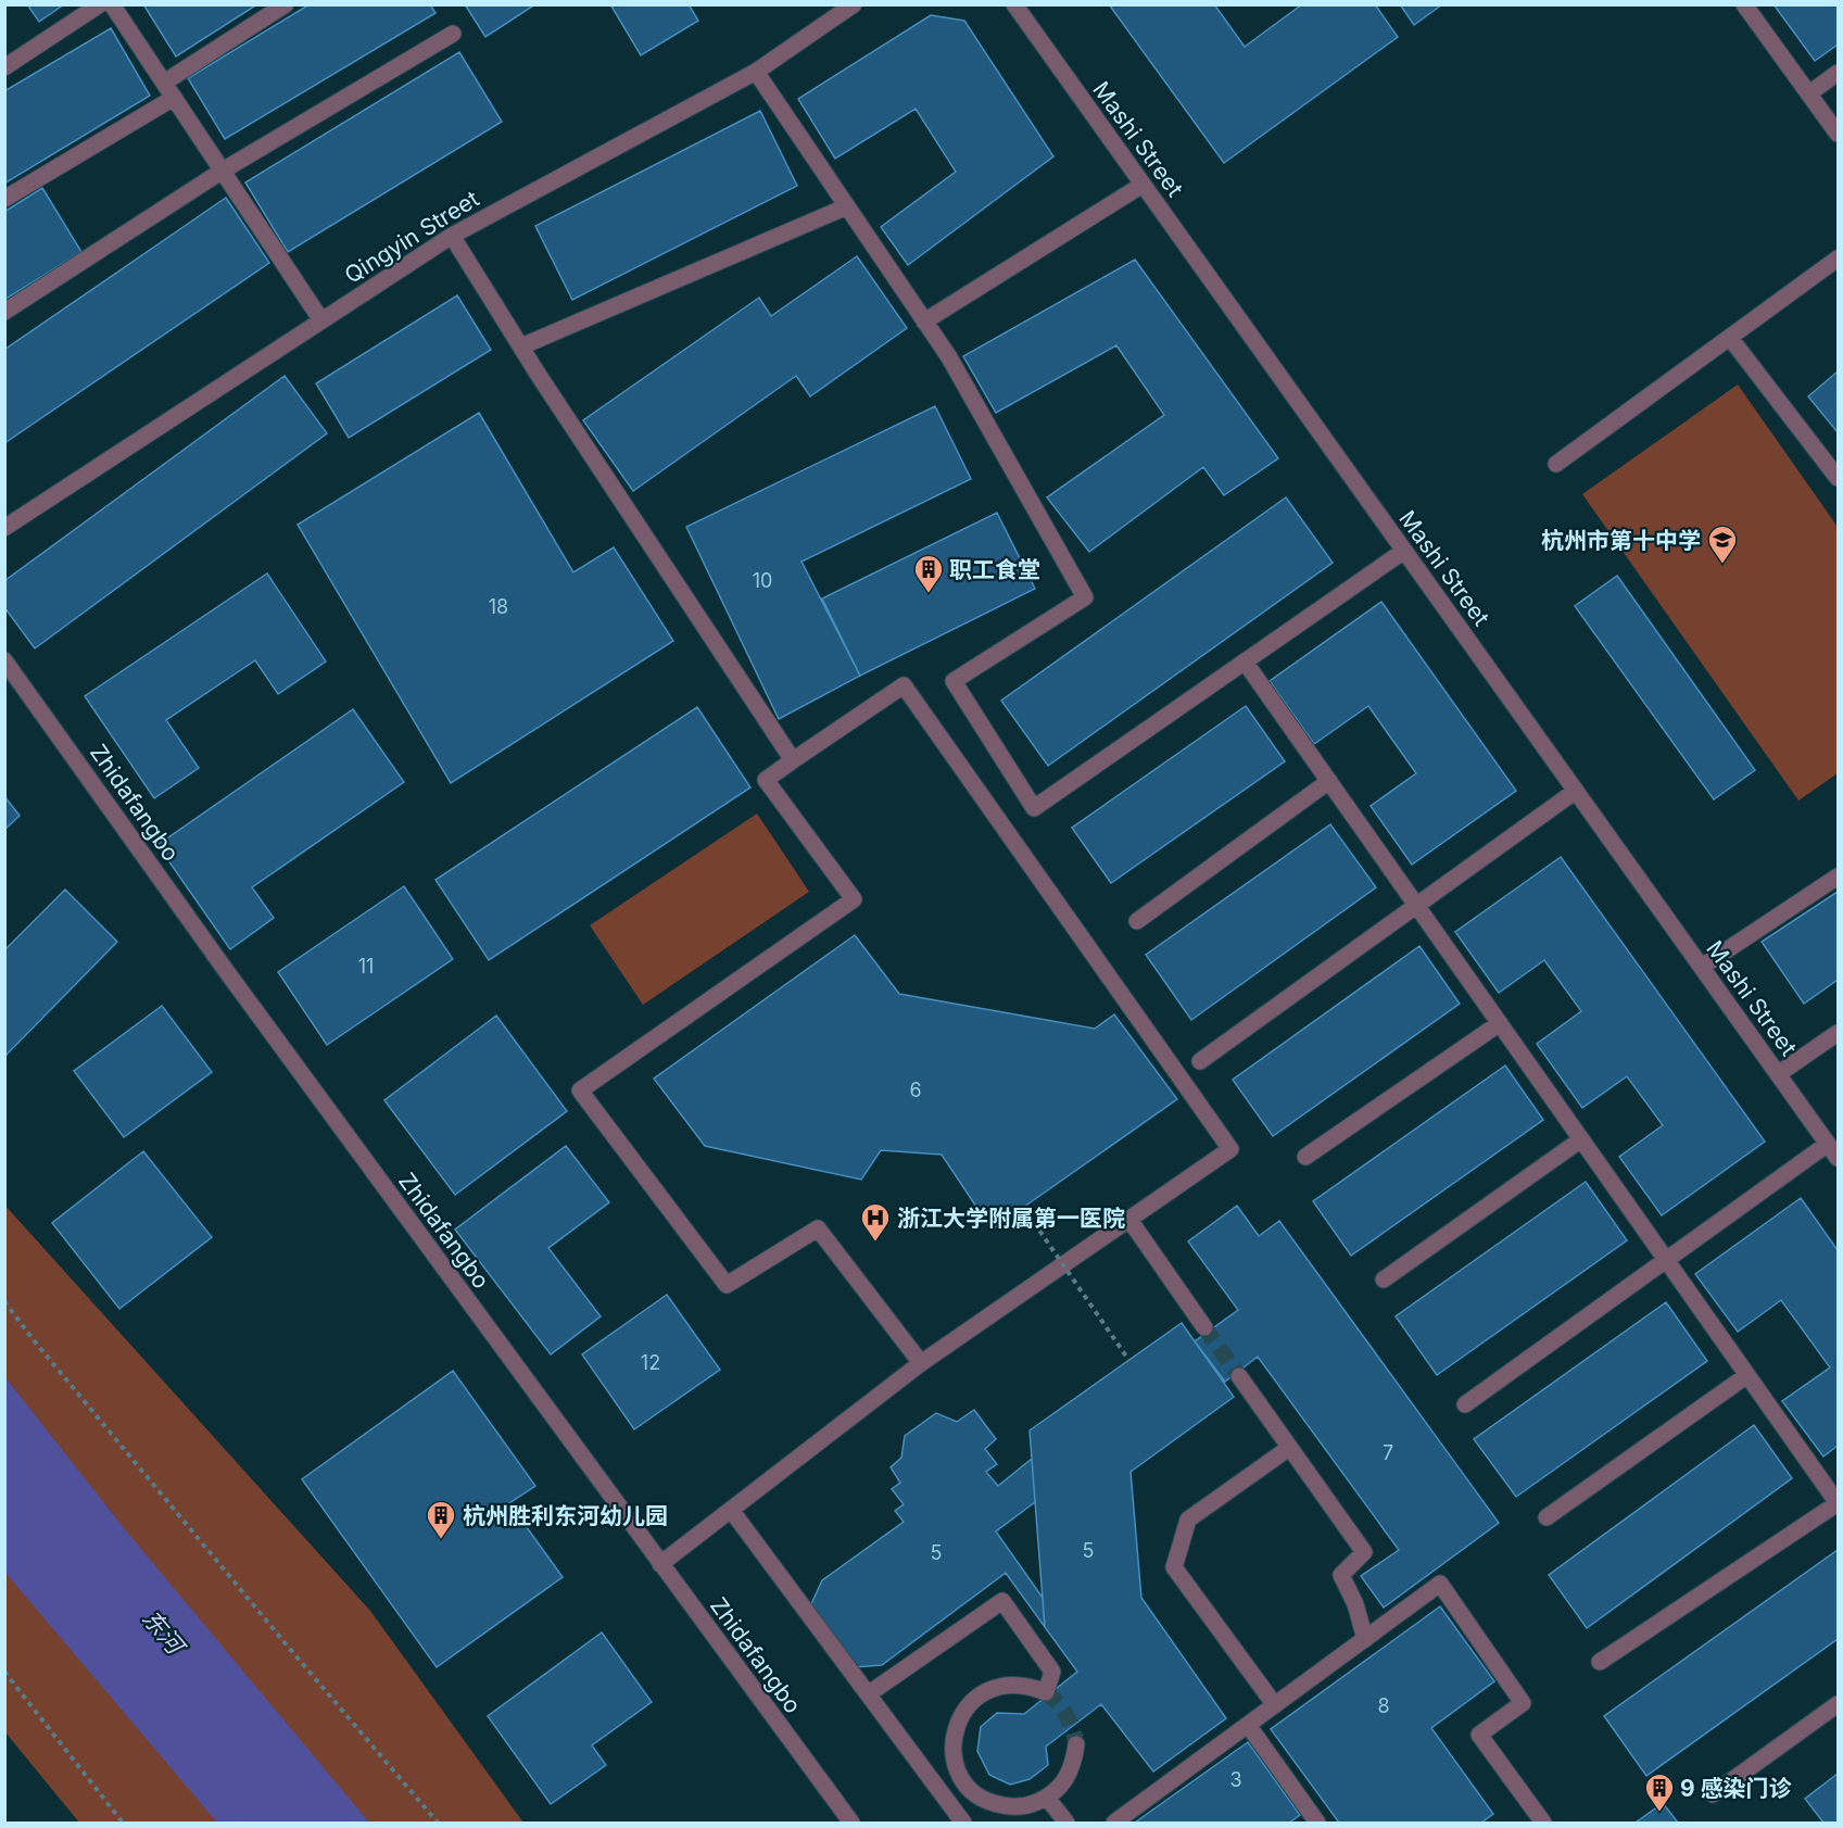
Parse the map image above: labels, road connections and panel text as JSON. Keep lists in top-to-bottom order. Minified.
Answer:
{"streets":{"street":["Mashi Street","Qingyin Street","Zhidafangbo"]},"water":["东河"],"places":{"school or university":["杭州市第十中学"],"building":["职工食堂","杭州胜利东河幼儿园","9 感染门诊"],"hospital":["浙江大学附属第一医院"]},"house_numbers":["10","18","11","6","12","7","5","5","8","3"]}
